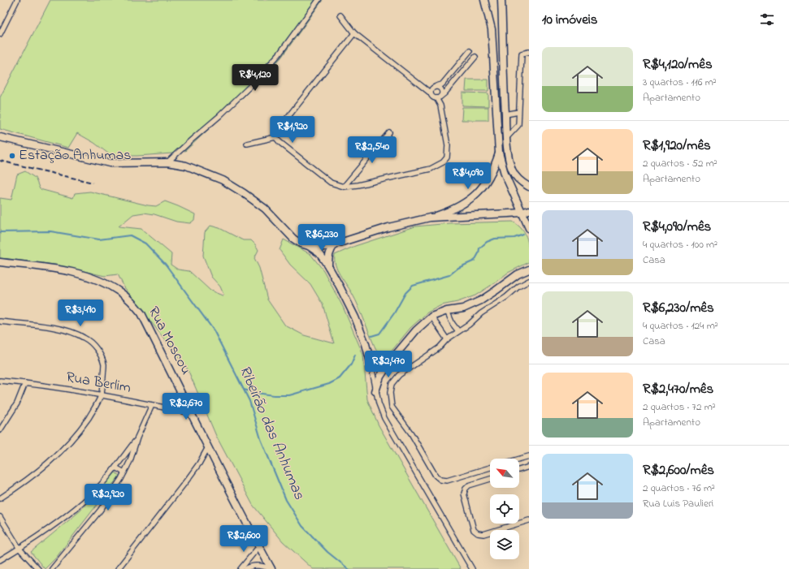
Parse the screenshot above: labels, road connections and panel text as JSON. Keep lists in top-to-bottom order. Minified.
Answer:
{"streets":{"street":["Rua Moscou","Rua Berlim"]},"crossings":[["Rua Moscou","Rua Berlim"]],"water":["Ribeirão das Anhumas"],"places":["Estação Anhumas"],"north":"top left","page":{"heading":"10 imóveis","list":[{"name":"R$4,120/mês","note":"3 quartos · 116 m² · Apartamento"},{"name":"R$1,920/mês","note":"2 quartos · 52 m² · Apartamento"},{"name":"R$4,090/mês","note":"4 quartos · 100 m² · Casa"},{"name":"R$6,230/mês","note":"4 quartos · 124 m² · Casa"},{"name":"R$2,470/mês","note":"2 quartos · 72 m² · Apartamento"},{"name":"R$2,600/mês","note":"2 quartos · 76 m² · Rua Luis Paulieri"}],"price":["R$4,120","R$1,920","R$2,540","R$4,090","R$6,230","R$3,490","R$2,470","R$2,670","R$2,920","R$2,600"]}}
